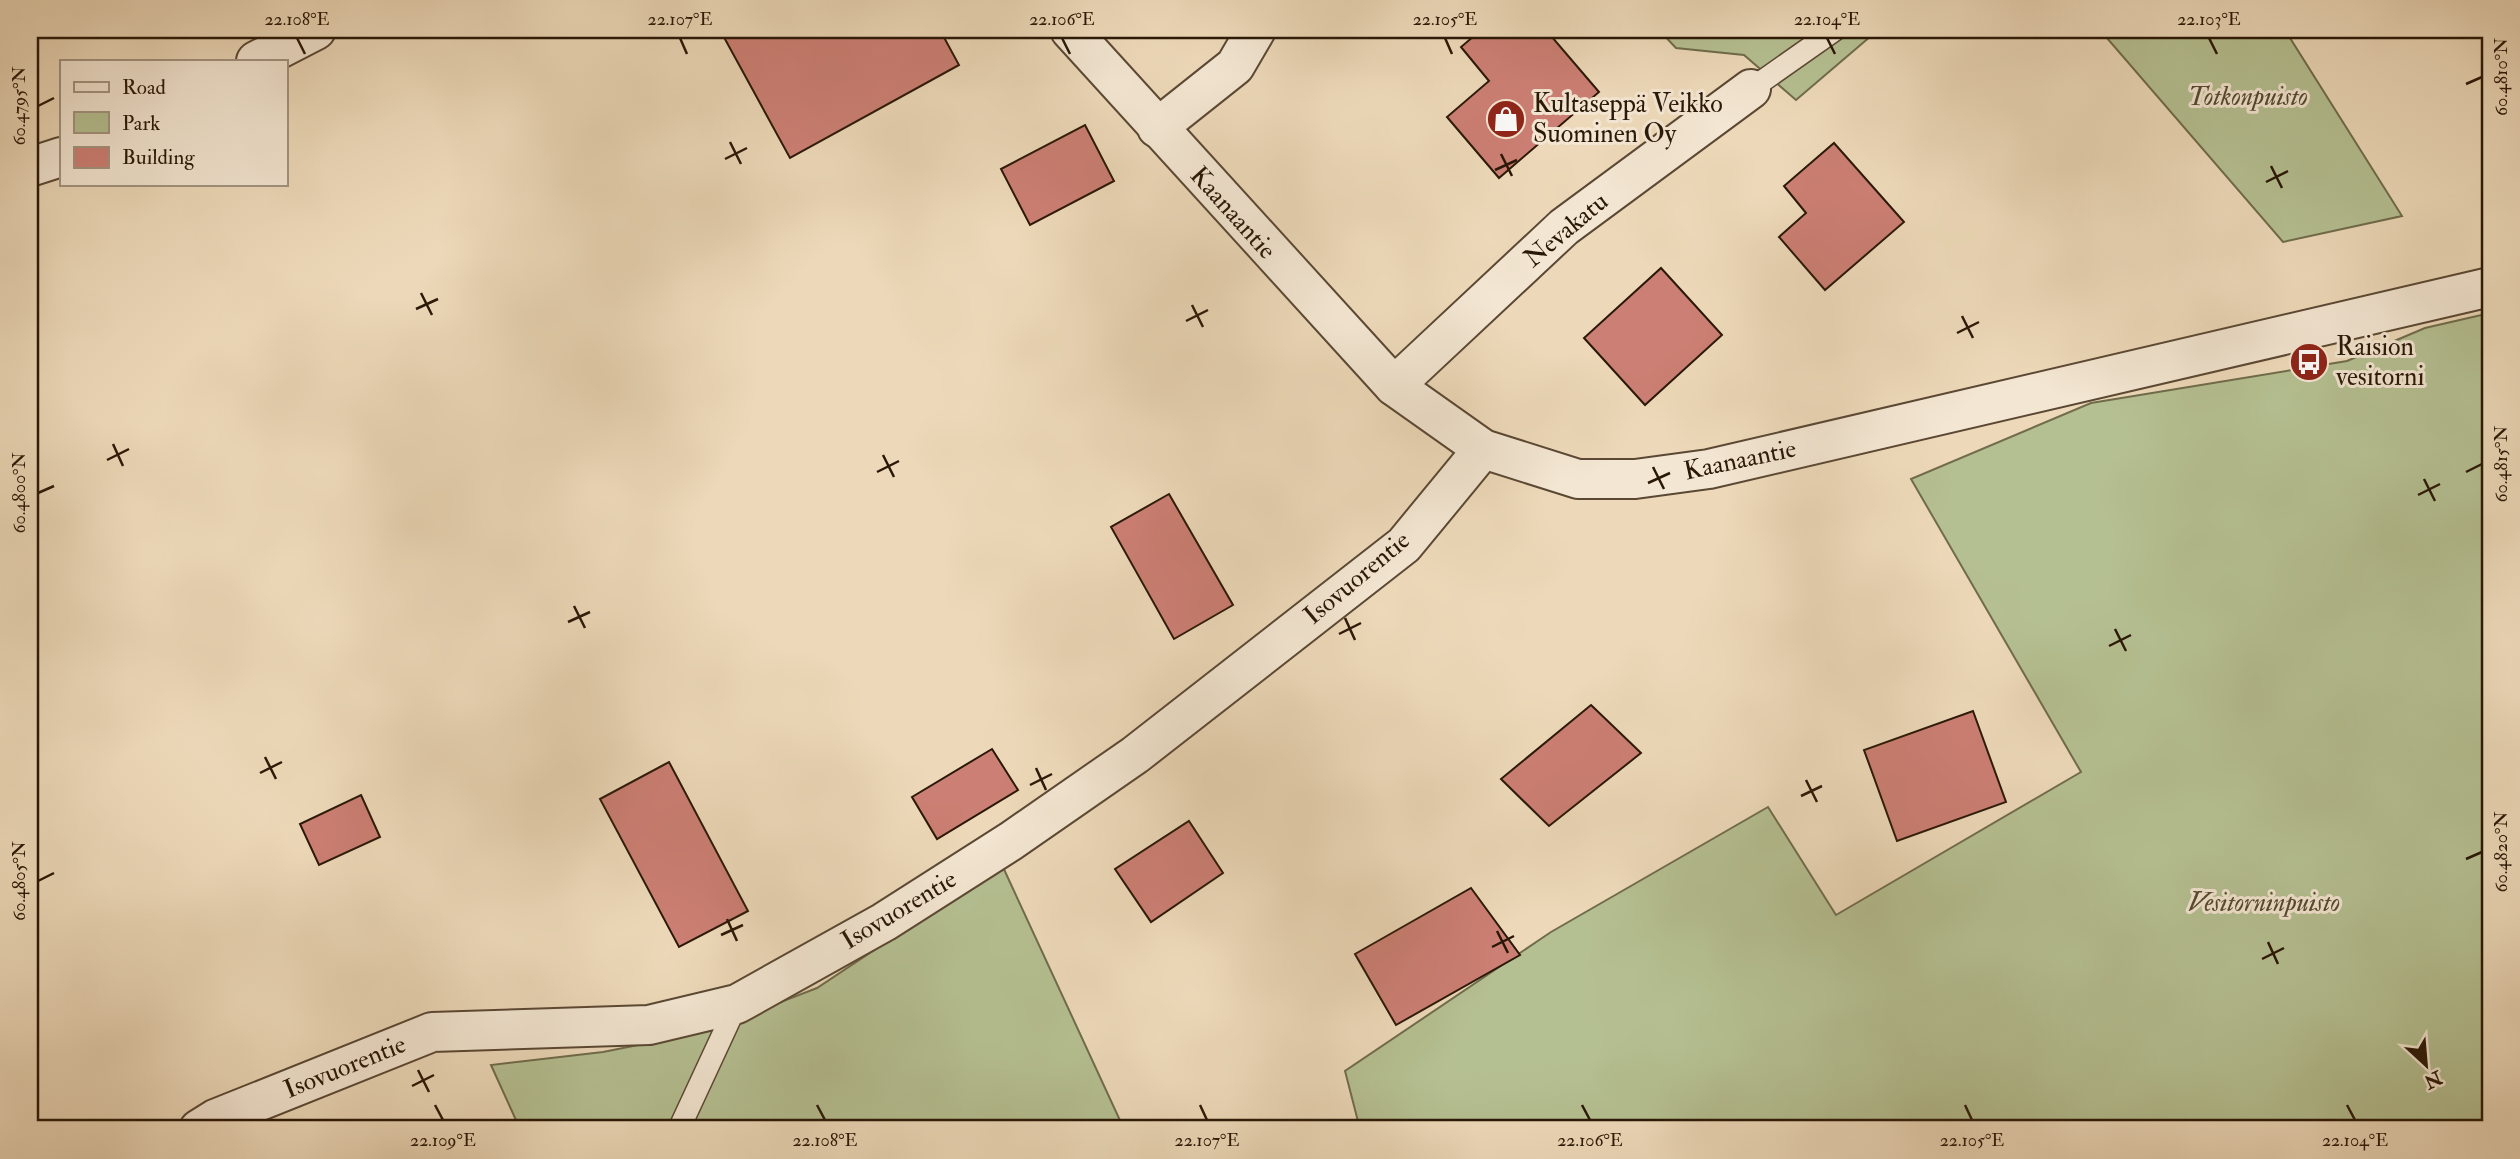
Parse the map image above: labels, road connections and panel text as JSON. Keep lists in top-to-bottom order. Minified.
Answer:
{"streets":{"street":["Kaanaantie","Nevakatu","Isovuorentie"]},"crossings":[["Kaanaantie","Nevakatu"],["Kaanaantie","Isovuorentie"]],"parks":["Totkonpuisto","Vesitorninpuisto"],"places":{"shop":["Kultaseppä Veikko Suominen Oy"],"bus stop":["Raision vesitorni"]},"legend":["Road","Park","Building"],"north":"bottom right","coordinates":["22.108°E","22.107°E","22.106°E","22.105°E","22.104°E","22.103°E","60.4810°N","60.4795°N","60.4815°N","60.4800°N","60.4820°N","60.4805°N","22.109°E"]}
